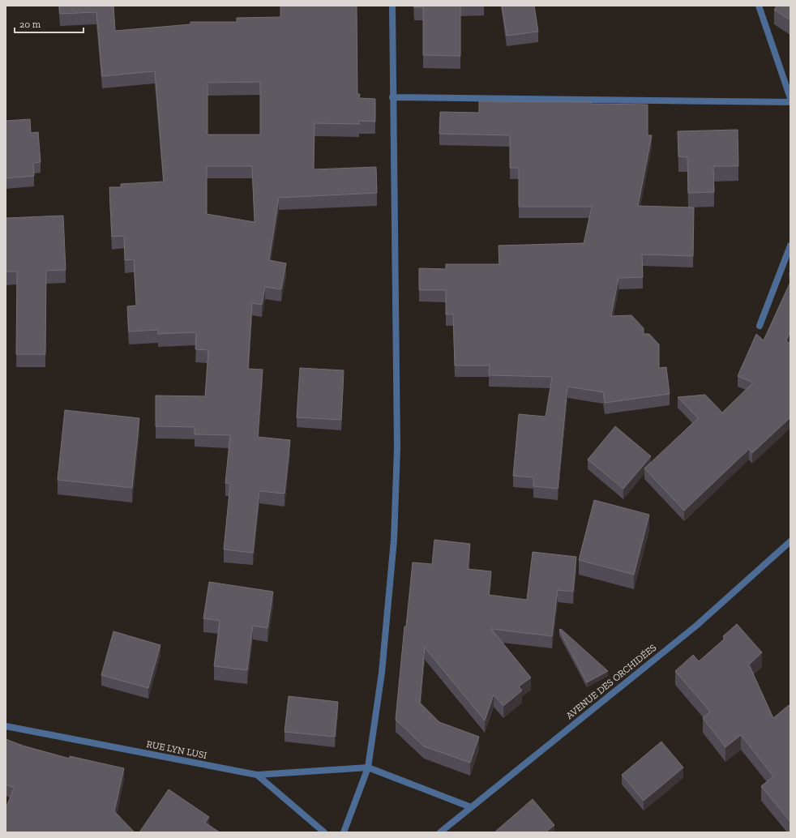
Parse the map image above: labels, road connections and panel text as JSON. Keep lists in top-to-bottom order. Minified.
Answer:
{"streets":{"street":["AVENUE DES ORCHIDÉES","RUE LYN LUSI"]},"scale_bar":"20 m"}
